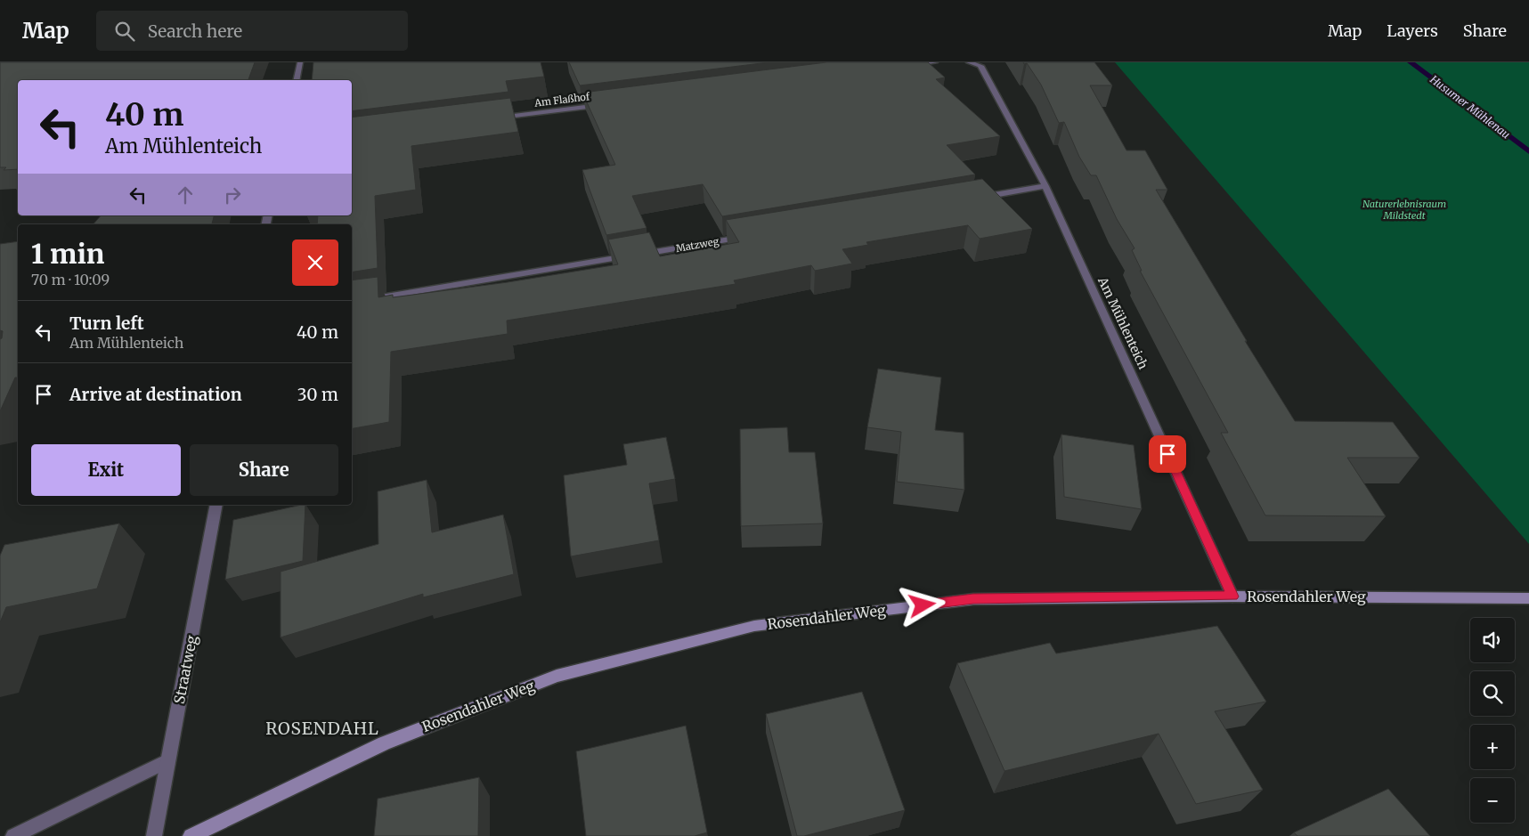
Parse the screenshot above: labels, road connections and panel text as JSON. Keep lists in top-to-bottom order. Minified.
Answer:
{"streets":{"street":["Am Flaßhof","Matzweg","Am Mühlenteich","Rosendahler Weg","Straatweg"]},"crossings":[["Am Mühlenteich","Rosendahler Weg"]],"districts":["ROSENDAHL"],"water":["Husumer Mühlenau"],"parks":["Naturerlebnisraum Mildstedt"],"page":{"header":"Map","search":"Search here","nav":["Map","Layers","Share"],"turn":["40 m","Am Mühlenteich"],"heading":["1 min","70 m · 10:09"],"list":[{"name":"Turn left","note":"Am Mühlenteich","value":"40 m"},{"name":"Arrive at destination","value":"30 m"}],"buttons":["Exit","Share"],"map_buttons":["+","−"]}}
